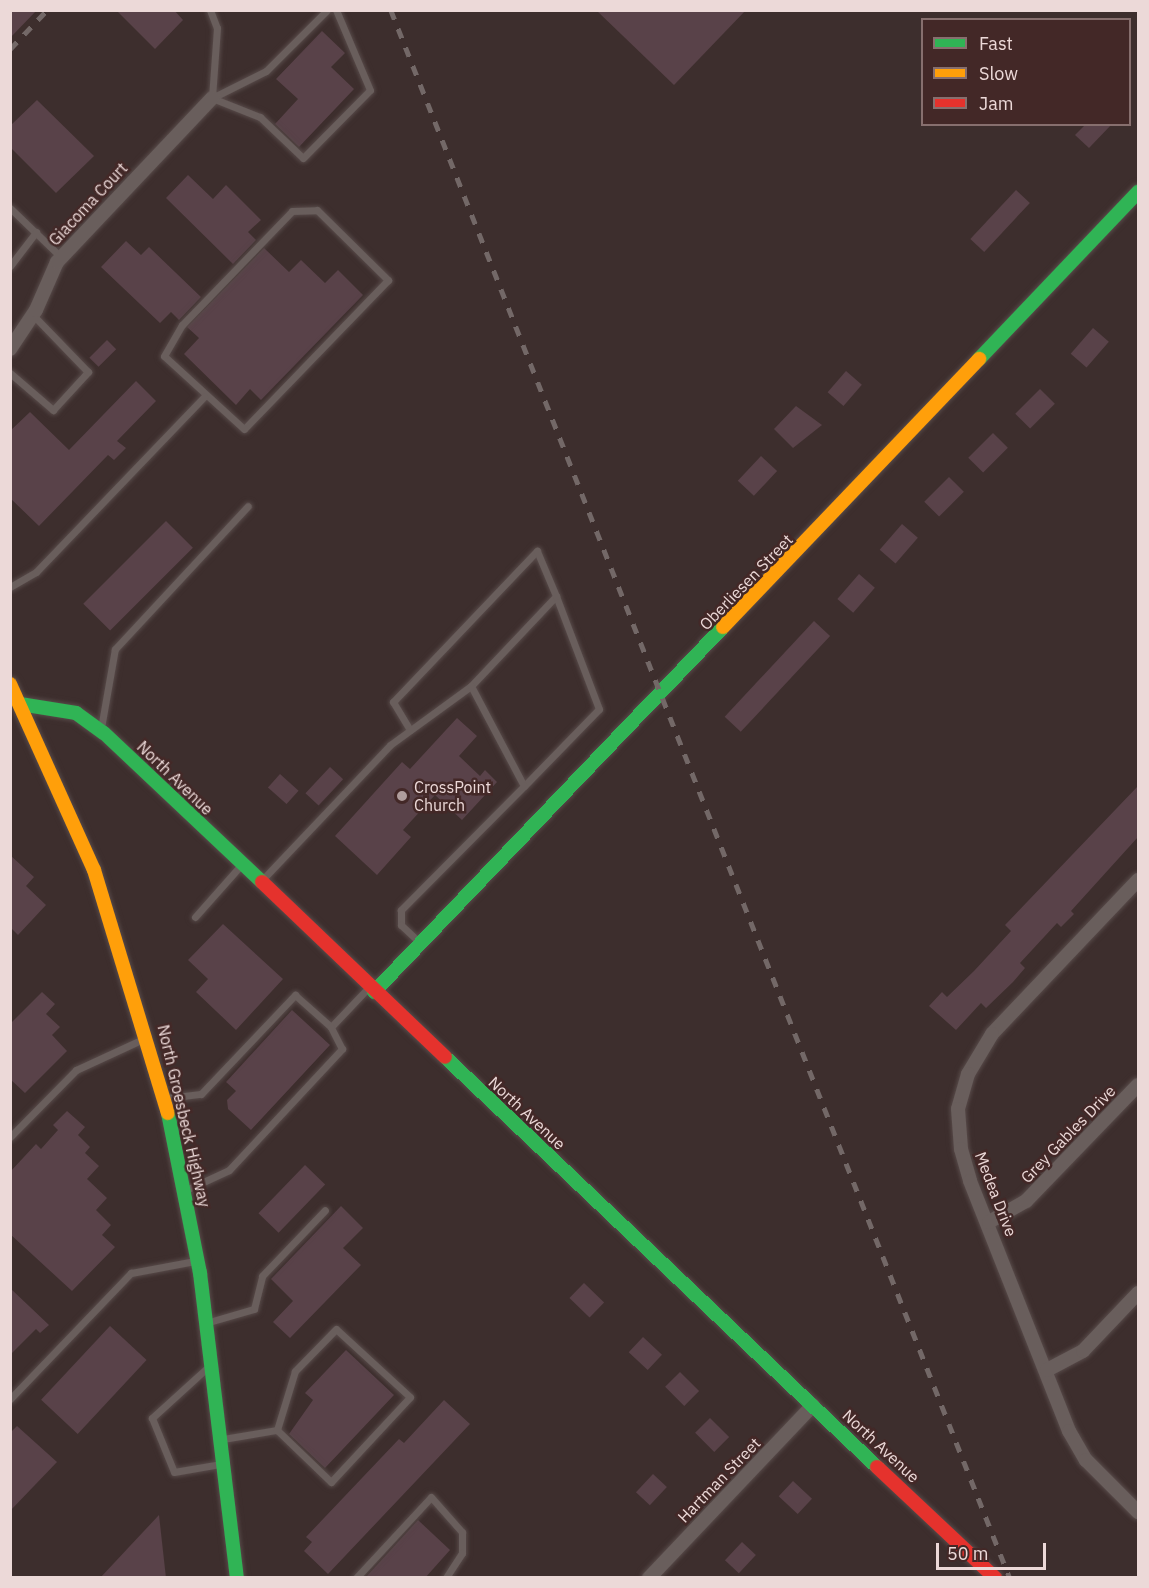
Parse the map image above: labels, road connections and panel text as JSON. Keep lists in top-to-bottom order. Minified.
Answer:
{"streets":{"main road":["Oberliesen Street","North Avenue","North Groesbeck Highway"],"street":["Giacoma Court","Grey Gables Drive","Medea Drive","Hartman Street"]},"crossings":[["Oberliesen Street","North Avenue"],["North Avenue","North Groesbeck Highway"],["North Avenue","Hartman Street"],["Grey Gables Drive","Medea Drive"]],"places":["CrossPoint Church"],"legend":["Fast","Slow","Jam"],"scale_bar":"50 m"}
